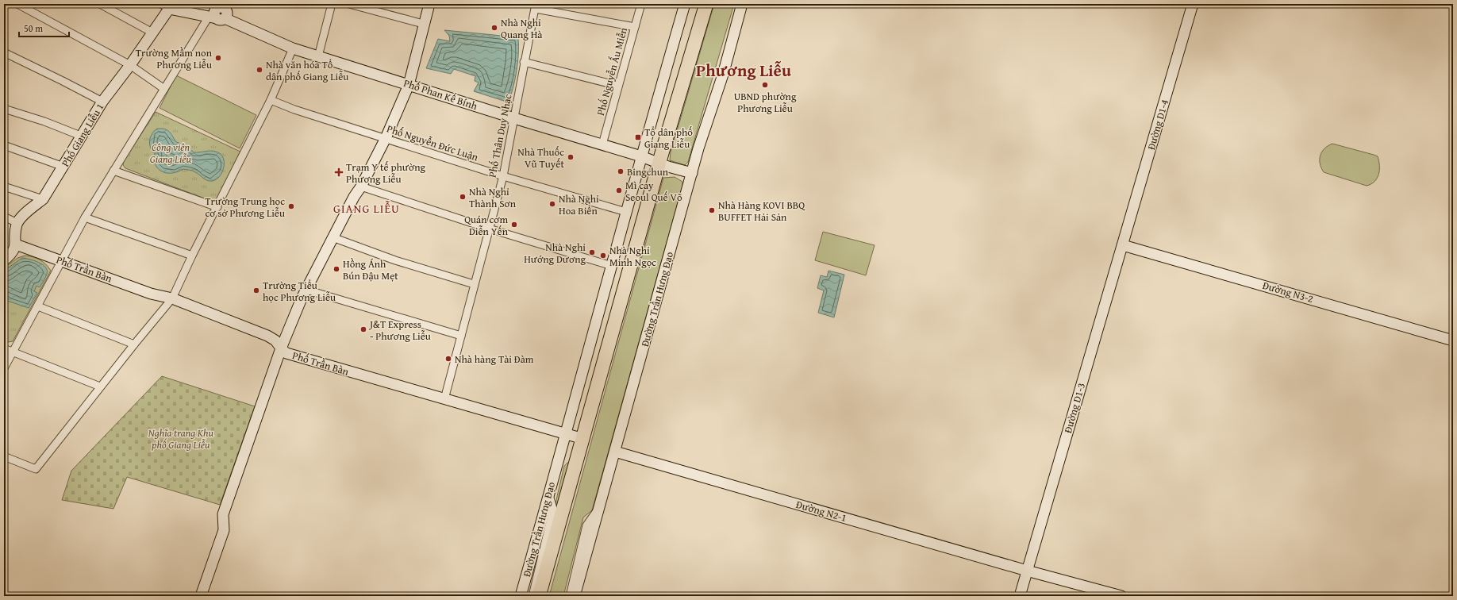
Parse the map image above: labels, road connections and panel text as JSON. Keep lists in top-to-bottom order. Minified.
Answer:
{"streets":{"highway":["Đường Trần Hưng Đạo"],"street":["Phố Nguyễn Ấu Miễn","Phố Phan Kế Bính","Đường D1-4","Phố Giang Liễu 1","Phố Thân Duy Nhạc","Phố Nguyễn Đức Luận","Phố Trần Bàn","Đường N3-2","Đường D1-3","Đường N2-1"]},"crossings":[["Phố Nguyễn Ấu Miễn","Phố Phan Kế Bính"],["Phố Phan Kế Bính","Phố Giang Liễu 1"],["Phố Phan Kế Bính","Phố Thân Duy Nhạc"],["Phố Phan Kế Bính","Đường Trần Hưng Đạo"],["Đường D1-4","Đường N3-2"],["Đường D1-4","Đường D1-3"],["Phố Thân Duy Nhạc","Phố Nguyễn Đức Luận"],["Phố Thân Duy Nhạc","Phố Trần Bàn"],["Phố Nguyễn Đức Luận","Đường Trần Hưng Đạo"],["Phố Trần Bàn","Đường Trần Hưng Đạo"],["Đường N3-2","Đường D1-3"],["Đường Trần Hưng Đạo","Đường N2-1"],["Đường D1-3","Đường N2-1"]],"districts":["Phương Liễu","GIANG LIỄU"],"parks":["Công viên Giang Liễu","Nghĩa trang Khu phố Giang Liễu"],"places":{"other":["Nhà Nghỉ Quang Hà","Trường Mầm non Phương Liễu","Nhà văn hóa Tổ dân phố Giang Liễu","UBND phường Phương Liễu","Nhà Thuốc Vũ Tuyết","Bingchun","Mì cay Seoul Quế Võ","Nhà Nghỉ Thành Sơn","Nhà Nghỉ Hoa Biển","Trường Trung học cơ sở Phương Liễu","Nhà Hàng KOVI BBQ BUFFET Hải Sản","Quán cơm Diễn Yến","Nhà Nghỉ Hướng Dương","Nhà Nghỉ Minh Ngọc","Hồng Ánh Bún Đậu Mẹt","Trường Tiểu học Phương Liễu","J&T Express - Phương Liễu","Nhà hàng Tài Đàm"],"transit":["Tổ dân phố Giang Liễu"],"health":["Trạm Y tế phường Phương Liễu"]},"scale_bar":"50 m"}
